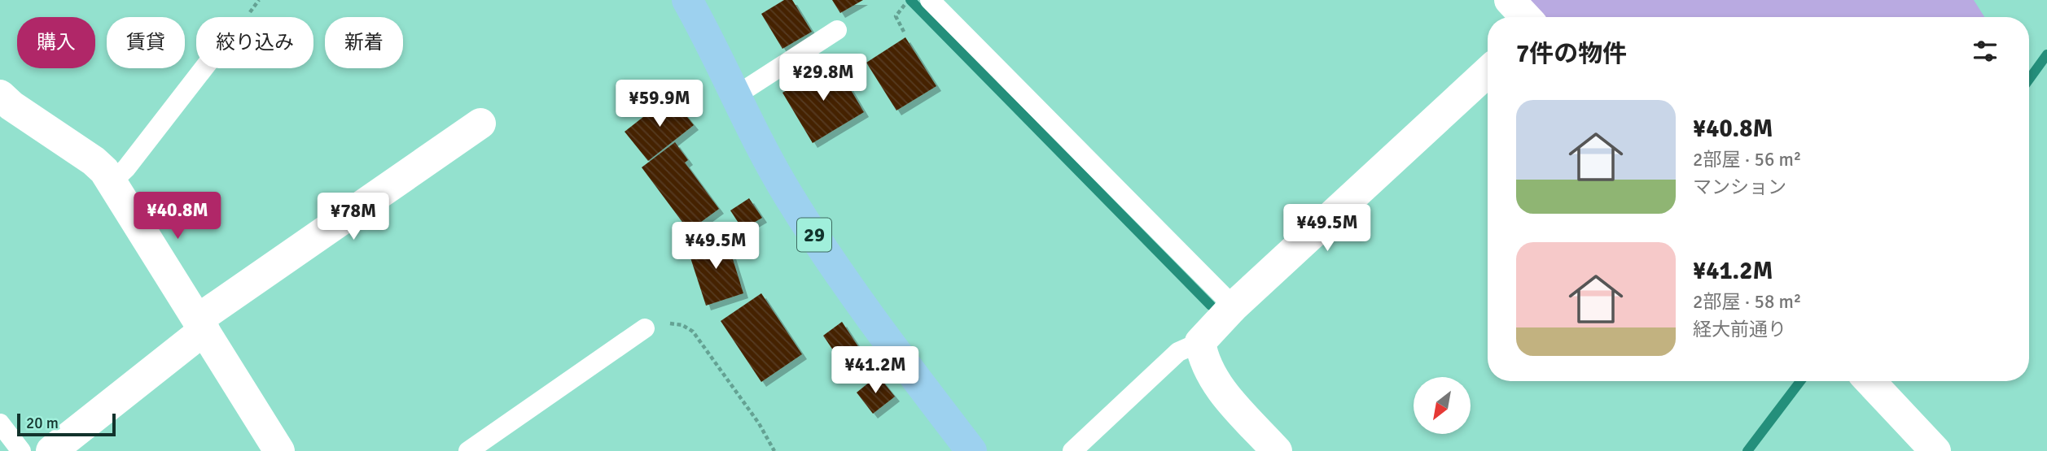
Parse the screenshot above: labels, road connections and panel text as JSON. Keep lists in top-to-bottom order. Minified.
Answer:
{"streets":{"main road":["29"]},"scale_bar":"20 m","north":"bottom left","page":{"chip":["購入","賃貸","絞り込み","新着"],"heading":"7件の物件","price":["¥29.8M","¥59.9M","¥40.8M","¥78M","¥49.5M","¥49.5M","¥41.2M"],"list":[{"name":"¥40.8M","note":"2部屋 · 56 m² · マンション"},{"name":"¥41.2M","note":"2部屋 · 58 m² · 経大前通り"}],"scale":"20 m"}}
